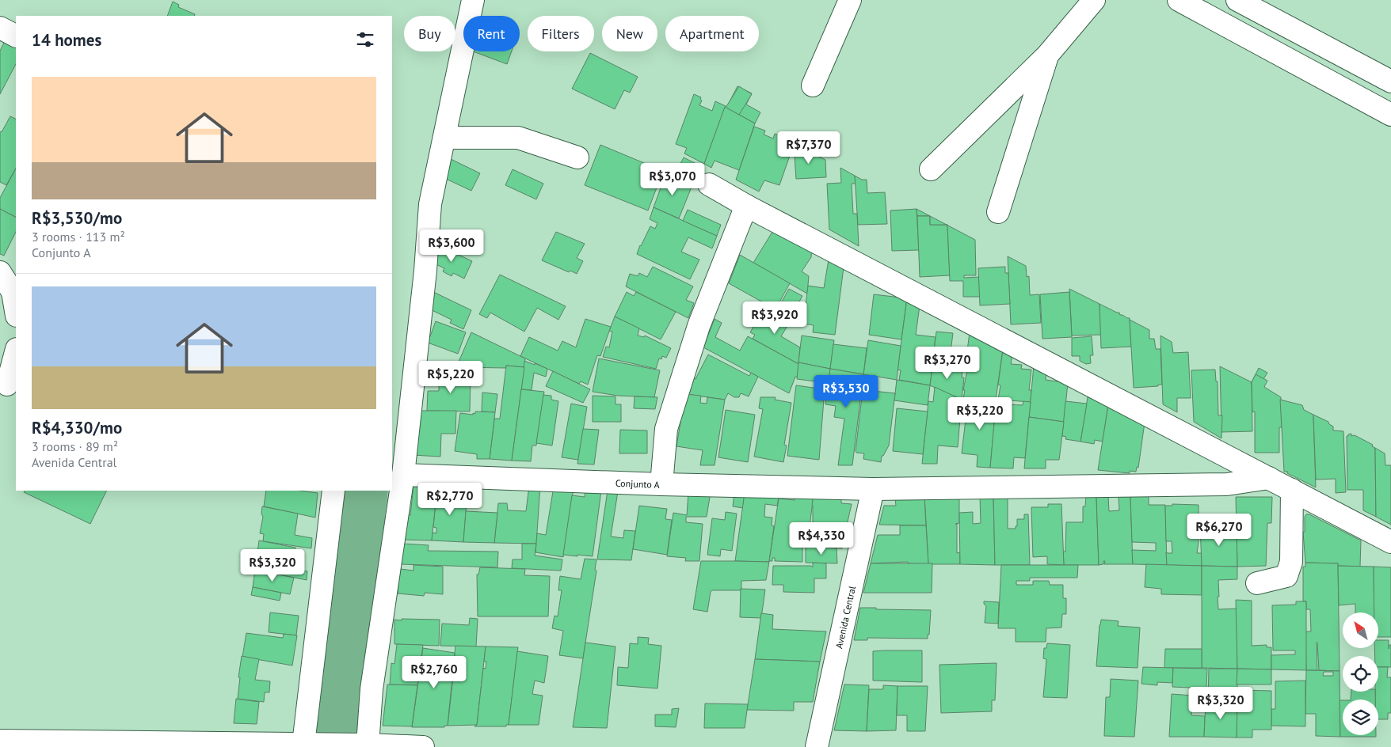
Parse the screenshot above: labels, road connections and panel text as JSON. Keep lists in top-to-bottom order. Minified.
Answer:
{"streets":{"street":["Conjunto A","Avenida Central"]},"crossings":[["Conjunto A","Avenida Central"]],"north":"top left","page":{"chip":["Buy","Rent","Filters","New","Apartment"],"heading":"14 homes","list":[{"name":"R$3,530/mo","note":"3 rooms · 113 m² · Conjunto A"},{"name":"R$4,330/mo","note":"3 rooms · 89 m² · Avenida Central"}],"price":["R$7,370","R$3,070","R$3,600","R$3,920","R$3,270","R$5,220","R$3,530","R$3,220","R$2,770","R$6,270","R$4,330","R$3,320","R$2,760","R$3,320"]}}
